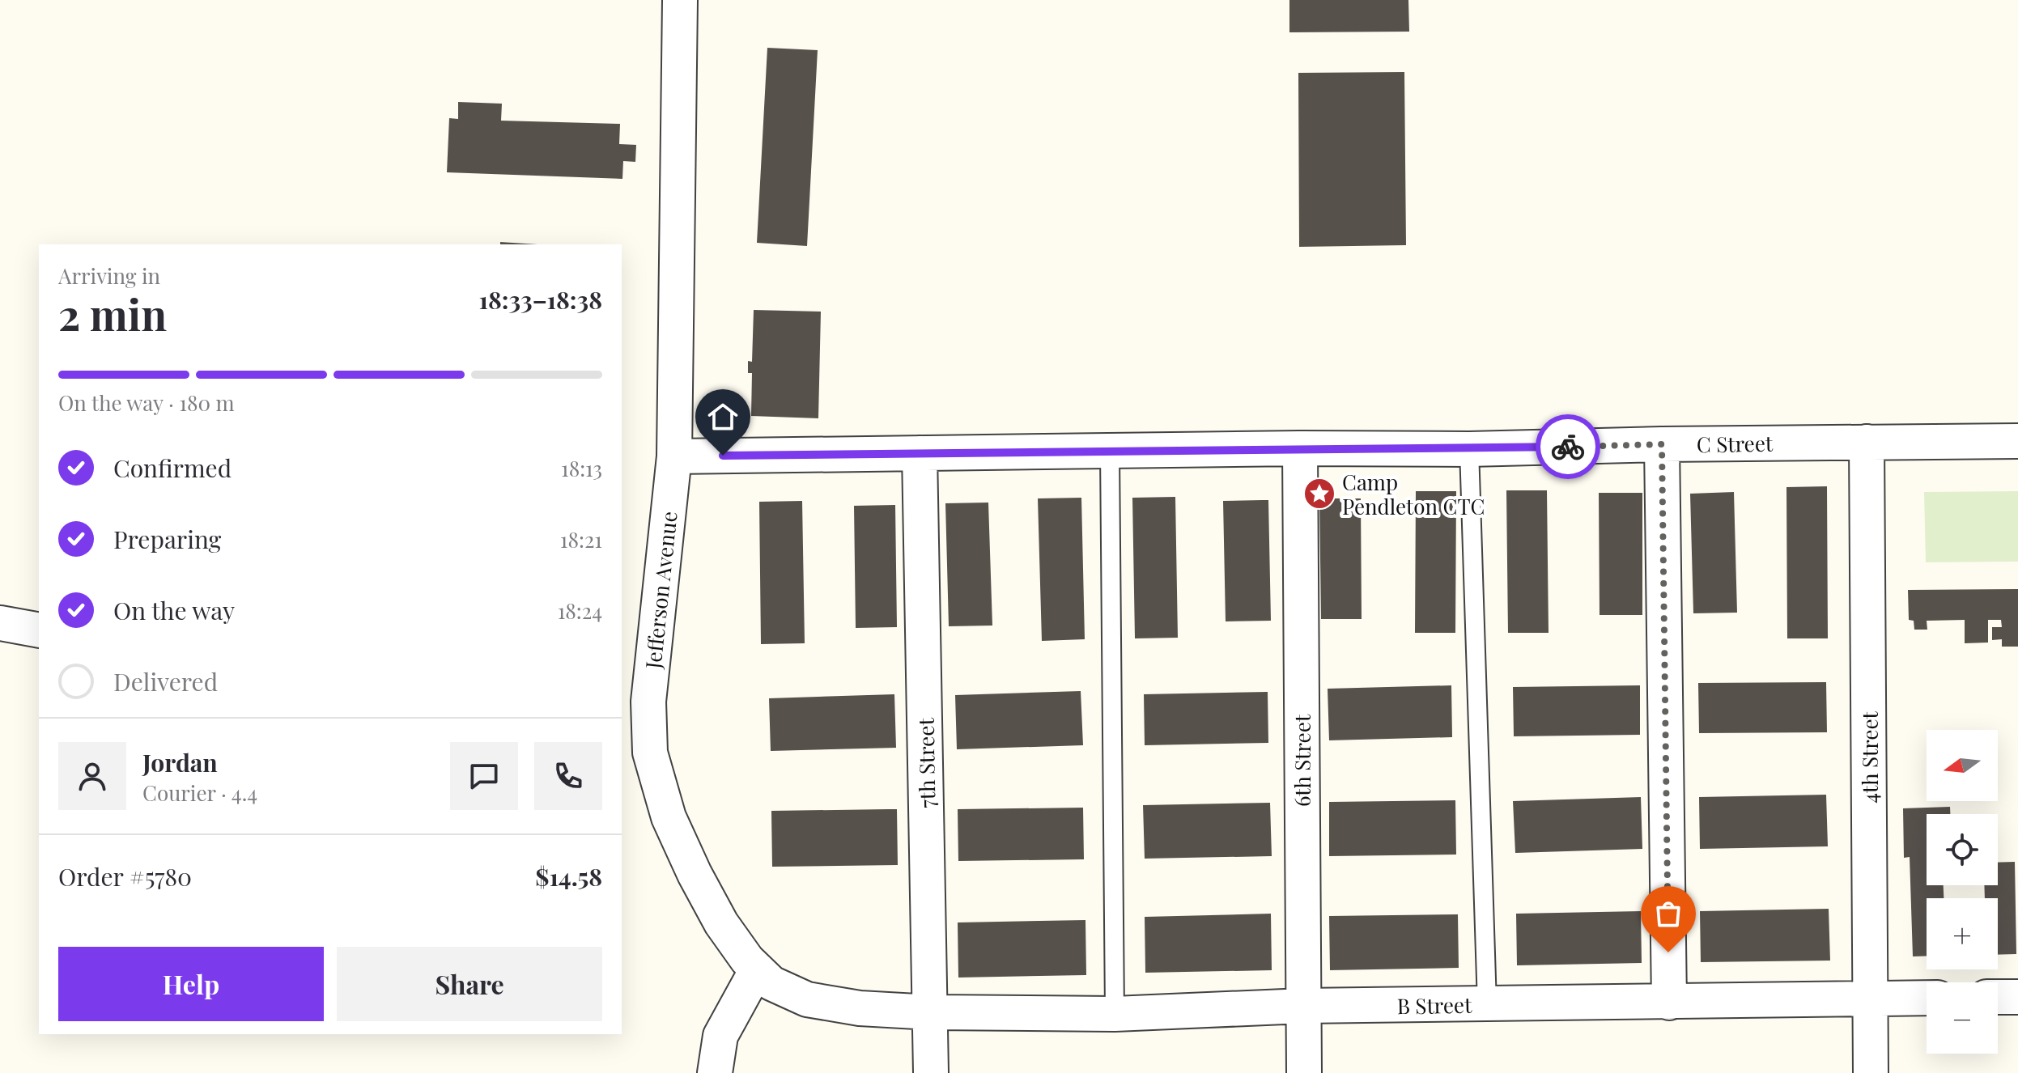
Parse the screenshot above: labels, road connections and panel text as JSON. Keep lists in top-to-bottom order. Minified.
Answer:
{"streets":{"street":["C Street","Jefferson Avenue","4th Street","6th Street","7th Street","B Street"]},"crossings":[["C Street","Jefferson Avenue"],["C Street","4th Street"],["C Street","6th Street"],["C Street","7th Street"],["Jefferson Avenue","7th Street"],["Jefferson Avenue","B Street"],["4th Street","B Street"],["6th Street","B Street"],["7th Street","B Street"]],"places":{"place":["Camp Pendleton CTC"]},"north":"left","page":{"heading":["2 min","Arriving in","18:33–18:38"],"panel":["Jordan","Courier · 4.4","Order #5780","$14.58"],"bar":"On the way · 180 m","list":[["Confirmed","18:13"],["Preparing","18:21"],["On the way","18:24"],"Delivered"],"map_buttons":["+","−"],"buttons":["Help","Share"]}}
